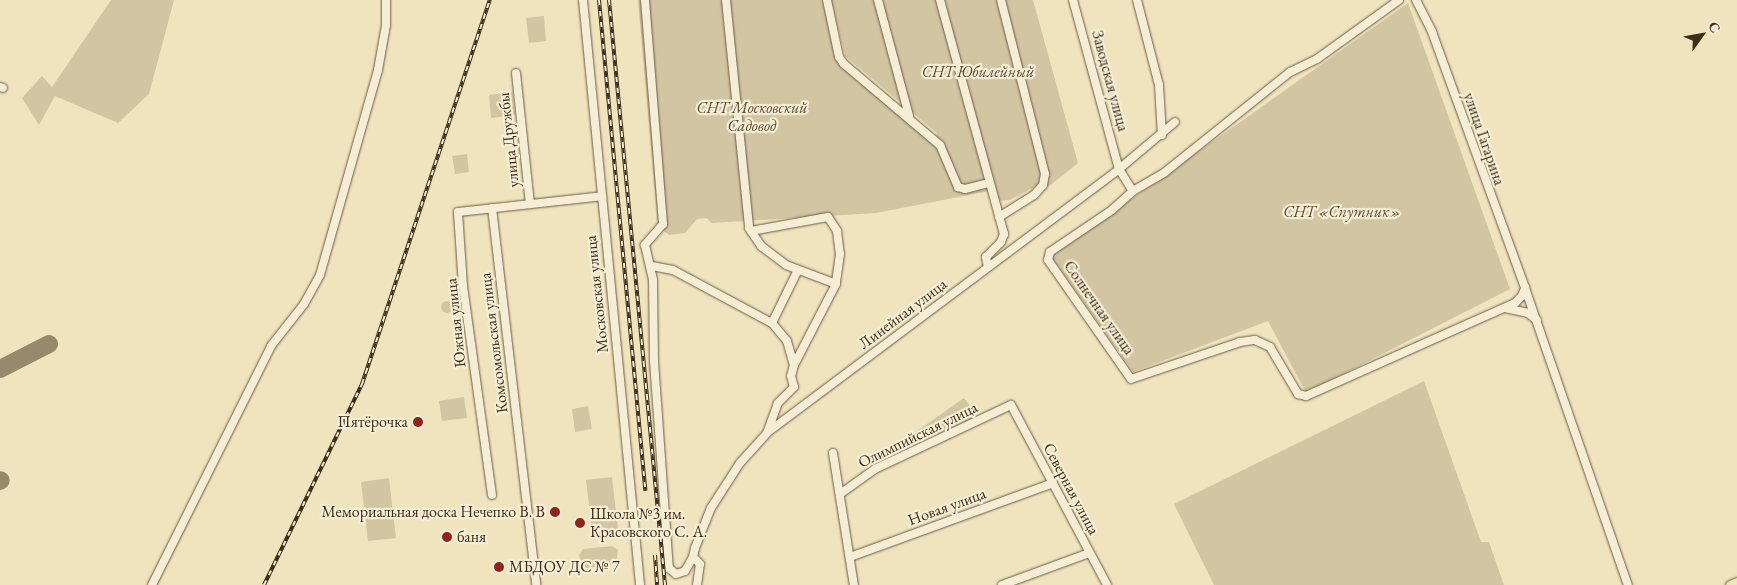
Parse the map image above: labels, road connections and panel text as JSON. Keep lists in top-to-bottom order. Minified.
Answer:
{"streets":{"street":["Заводская улица","улица Гагарина","улица Дружбы","Московская улица","Солнечная улица","Линейная улица","Южная улица","Комсомольская улица","Олимпийская улица","Северная улица","Новая улица"]},"crossings":[["Заводская улица","Солнечная улица"],["Заводская улица","Линейная улица"],["Южная улица","Комсомольская улица"],["Олимпийская улица","Северная улица"],["Северная улица","Новая улица"]],"parks":["СНТ Юбилейный","СНТ Московский Садовод","СНТ «Спутник»"],"places":["Пятёрочка","Мемориальная доска Нечепко В. В","Школа №3 им. Красовского С. А.","баня","МБДОУ ДС № 7"],"north":"top right"}
